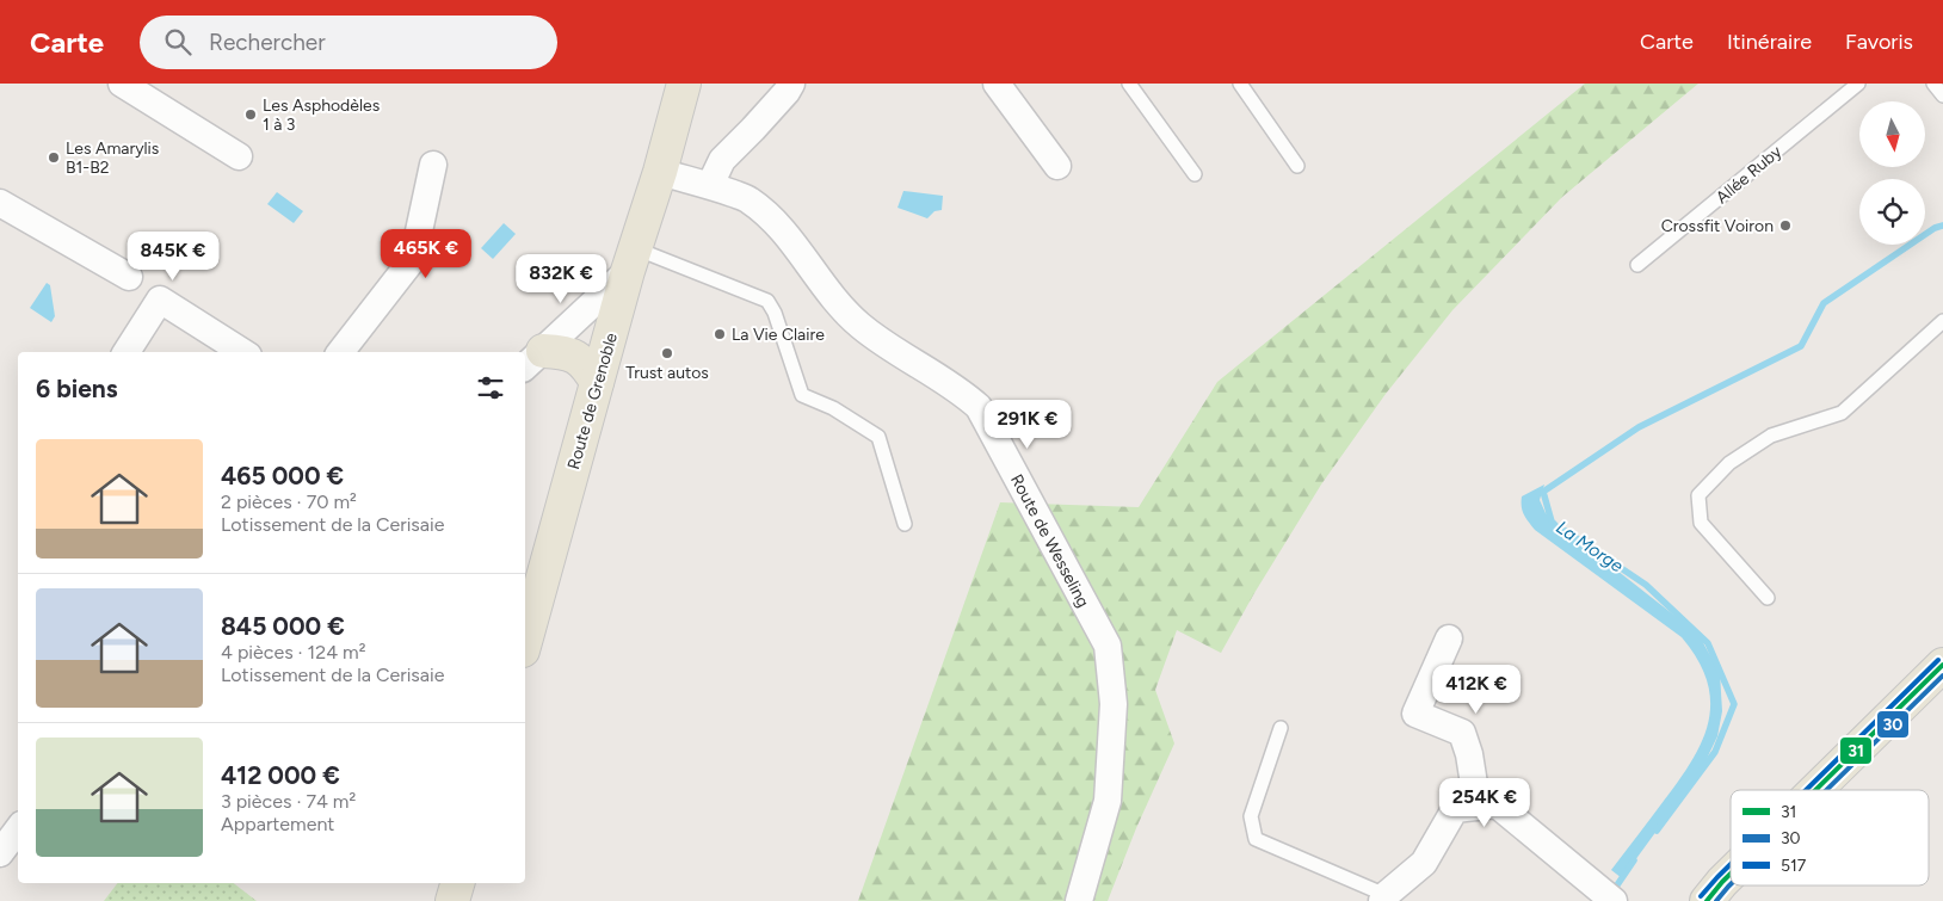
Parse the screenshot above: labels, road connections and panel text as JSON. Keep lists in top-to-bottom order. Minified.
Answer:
{"streets":{"main road":["Route de Grenoble"],"street":["Route de Wesseling"],"lane":["Allée Ruby"]},"crossings":[["Route de Grenoble","Route de Wesseling"]],"water":["La Morge"],"places":["Les Asphodèles 1 à 3","Les Amarylis B1-B2","Crossfit Voiron","La Vie Claire","Trust autos"],"lines":["transit line 517","transit line 31","transit line 30"],"legend":["31","30","517"],"north":"bottom","page":{"header":"Carte","search":"Rechercher","nav":["Carte","Itinéraire","Favoris"],"price":["465K €","845K €","832K €","291K €","412K €","254K €"],"heading":"6 biens","list":[{"name":"465 000 €","note":"2 pièces · 70 m² · Lotissement de la Cerisaie"},{"name":"845 000 €","note":"4 pièces · 124 m² · Lotissement de la Cerisaie"},{"name":"412 000 €","note":"3 pièces · 74 m² · Appartement"}]}}
